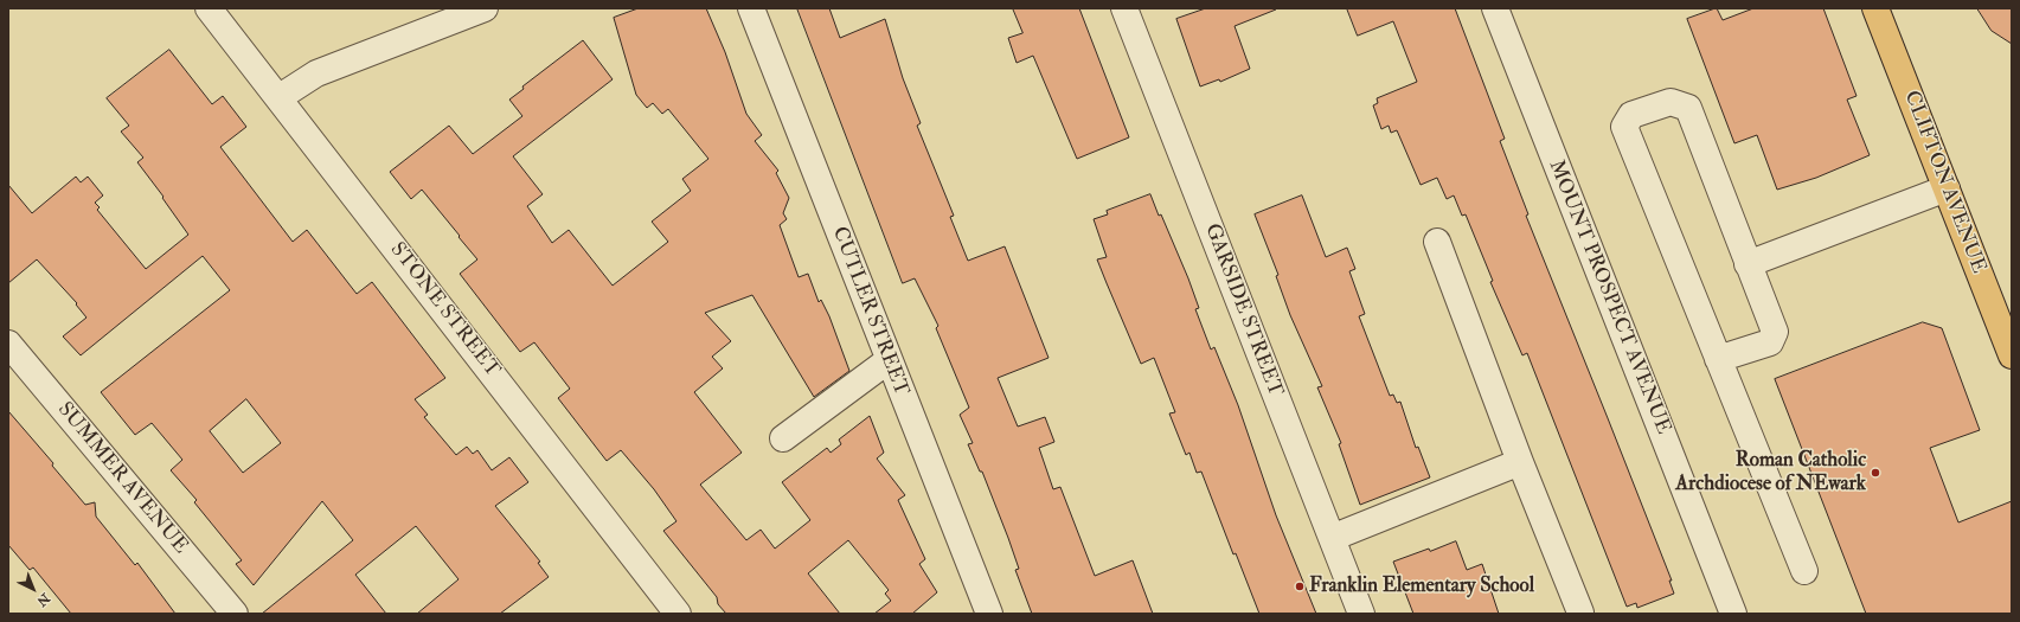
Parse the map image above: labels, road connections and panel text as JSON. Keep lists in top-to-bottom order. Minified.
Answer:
{"streets":{"main road":["CLIFTON AVENUE"],"street":["MOUNT PROSPECT AVENUE","STONE STREET","GARSIDE STREET","CUTLER STREET","SUMMER AVENUE"]},"places":["Roman Catholic Archdiocese of NEwark","Franklin Elementary School"],"north":"bottom right"}
